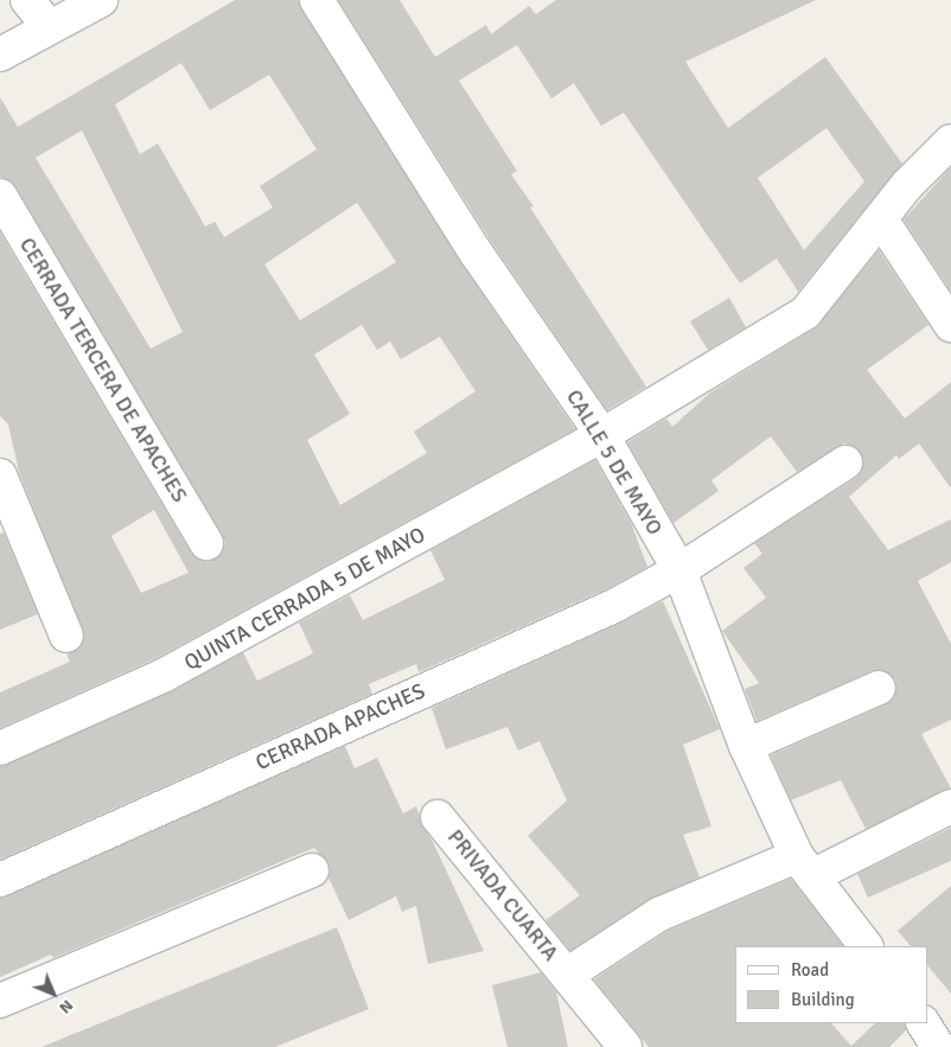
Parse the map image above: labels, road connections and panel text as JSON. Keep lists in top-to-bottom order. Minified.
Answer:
{"streets":{"street":["CERRADA TERCERA DE APACHES","CALLE 5 DE MAYO","QUINTA CERRADA 5 DE MAYO","CERRADA APACHES","PRIVADA CUARTA"]},"crossings":[["CALLE 5 DE MAYO","QUINTA CERRADA 5 DE MAYO"],["CALLE 5 DE MAYO","CERRADA APACHES"],["CALLE 5 DE MAYO","PRIVADA CUARTA"]],"legend":["Road","Building"],"north":"bottom right"}
